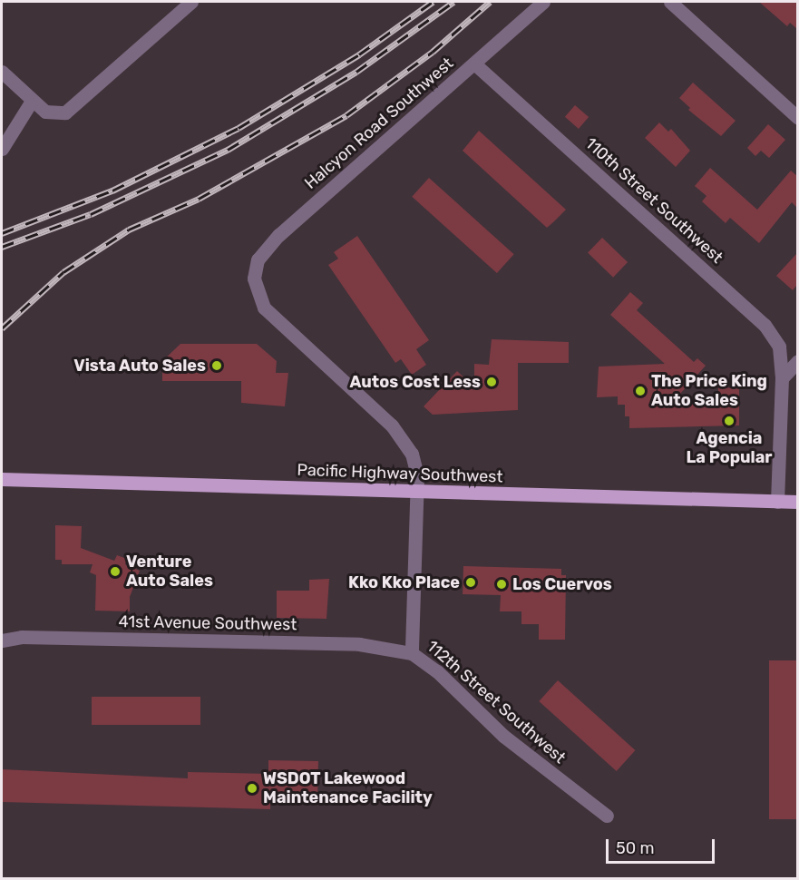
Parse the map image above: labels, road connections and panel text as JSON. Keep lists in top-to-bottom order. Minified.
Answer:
{"streets":{"main road":["Pacific Highway Southwest"],"street":["Halcyon Road Southwest","110th Street Southwest","41st Avenue Southwest","112th Street Southwest"]},"crossings":[["Halcyon Road Southwest","110th Street Southwest"],["Halcyon Road Southwest","112th Street Southwest"],["110th Street Southwest","Pacific Highway Southwest"],["Pacific Highway Southwest","112th Street Southwest"],["41st Avenue Southwest","112th Street Southwest"]],"places":["Vista Auto Sales","Autos Cost Less","The Price King Auto Sales","Agencia La Popular","Venture Auto Sales","Kko Kko Place","Los Cuervos","WSDOT Lakewood Maintenance Facility"],"scale_bar":"50 m"}
